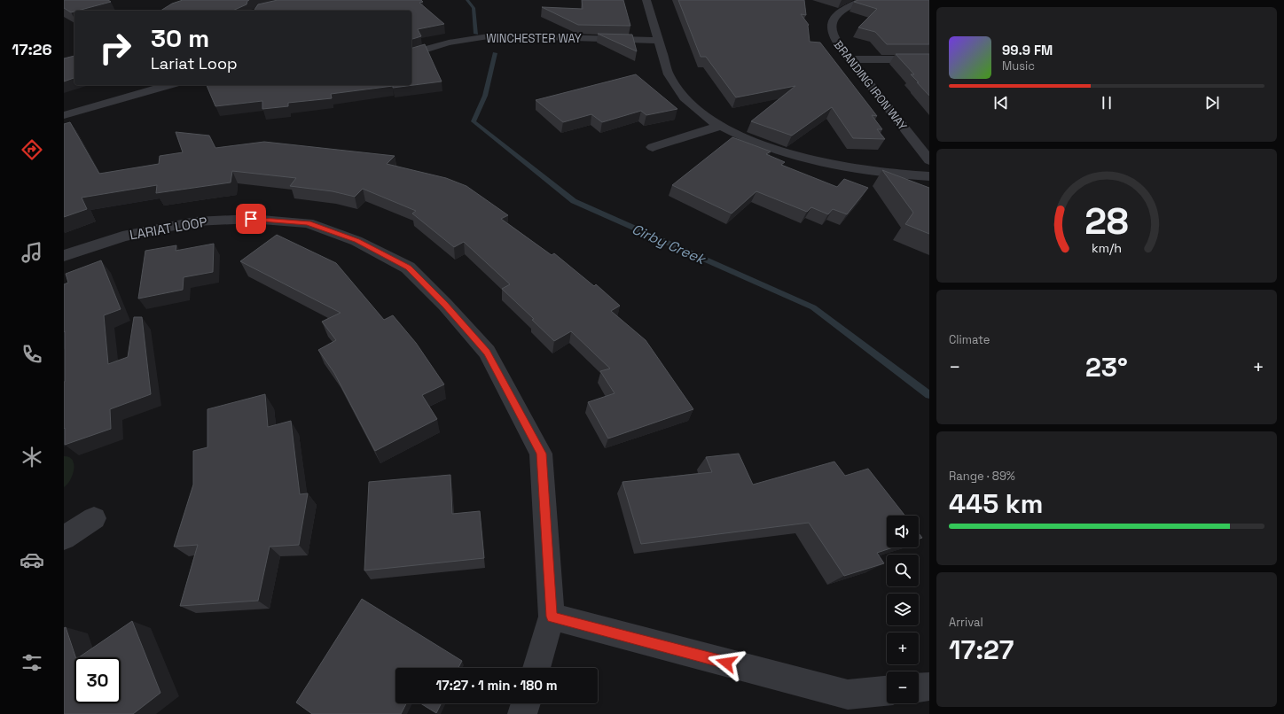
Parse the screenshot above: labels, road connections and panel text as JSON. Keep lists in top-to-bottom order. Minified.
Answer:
{"streets":{"street":["WINCHESTER WAY","BRANDING IRON WAY","LARIAT LOOP"]},"water":["Cirby Creek"],"page":{"tabs":"17:26","turn":["30 m","Lariat Loop"],"song":["99.9 FM","Music"],"tile":["Climate",["Range · 89%","445 km"],["Arrival","17:27"]],"heat":["−","23°","+"],"map_buttons":["+","−"],"limit":"30","trip":"17:27 · 1 min · 180 m","gauge":["28","km/h"]}}
